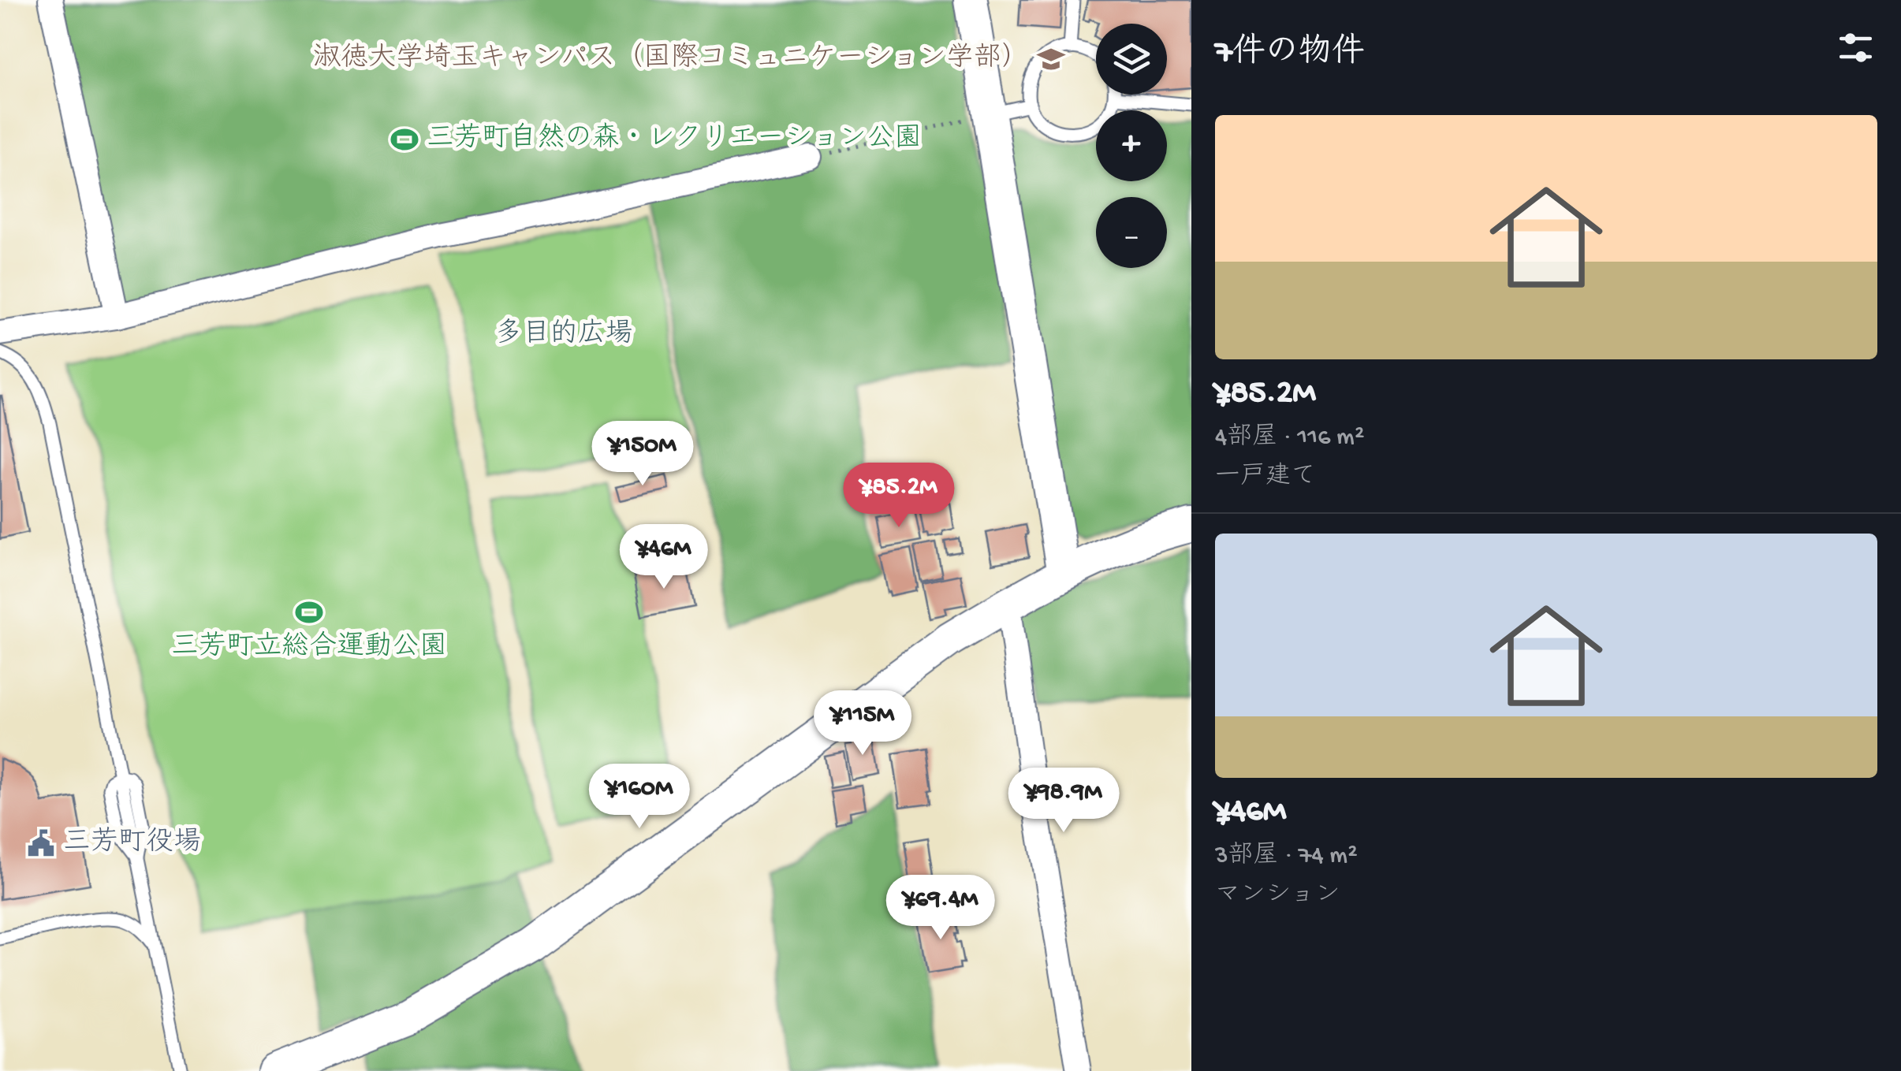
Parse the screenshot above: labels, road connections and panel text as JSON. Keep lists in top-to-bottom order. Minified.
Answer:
{"parks":["多目的広場"],"places":{"school or university":["淑徳大学埼玉キャンパス（国際コミュニケーション学部）"],"sports":["三芳町自然の森・レクリエーション公園","三芳町立総合運動公園"],"public building":["三芳町役場"]},"page":{"heading":"7件の物件","map_buttons":["+","−"],"list":[{"name":"¥85.2M","note":"4部屋 · 116 m² · 一戸建て"},{"name":"¥46M","note":"3部屋 · 74 m² · マンション"}],"price":["¥150M","¥85.2M","¥46M","¥115M","¥160M","¥98.9M","¥69.4M"]}}
